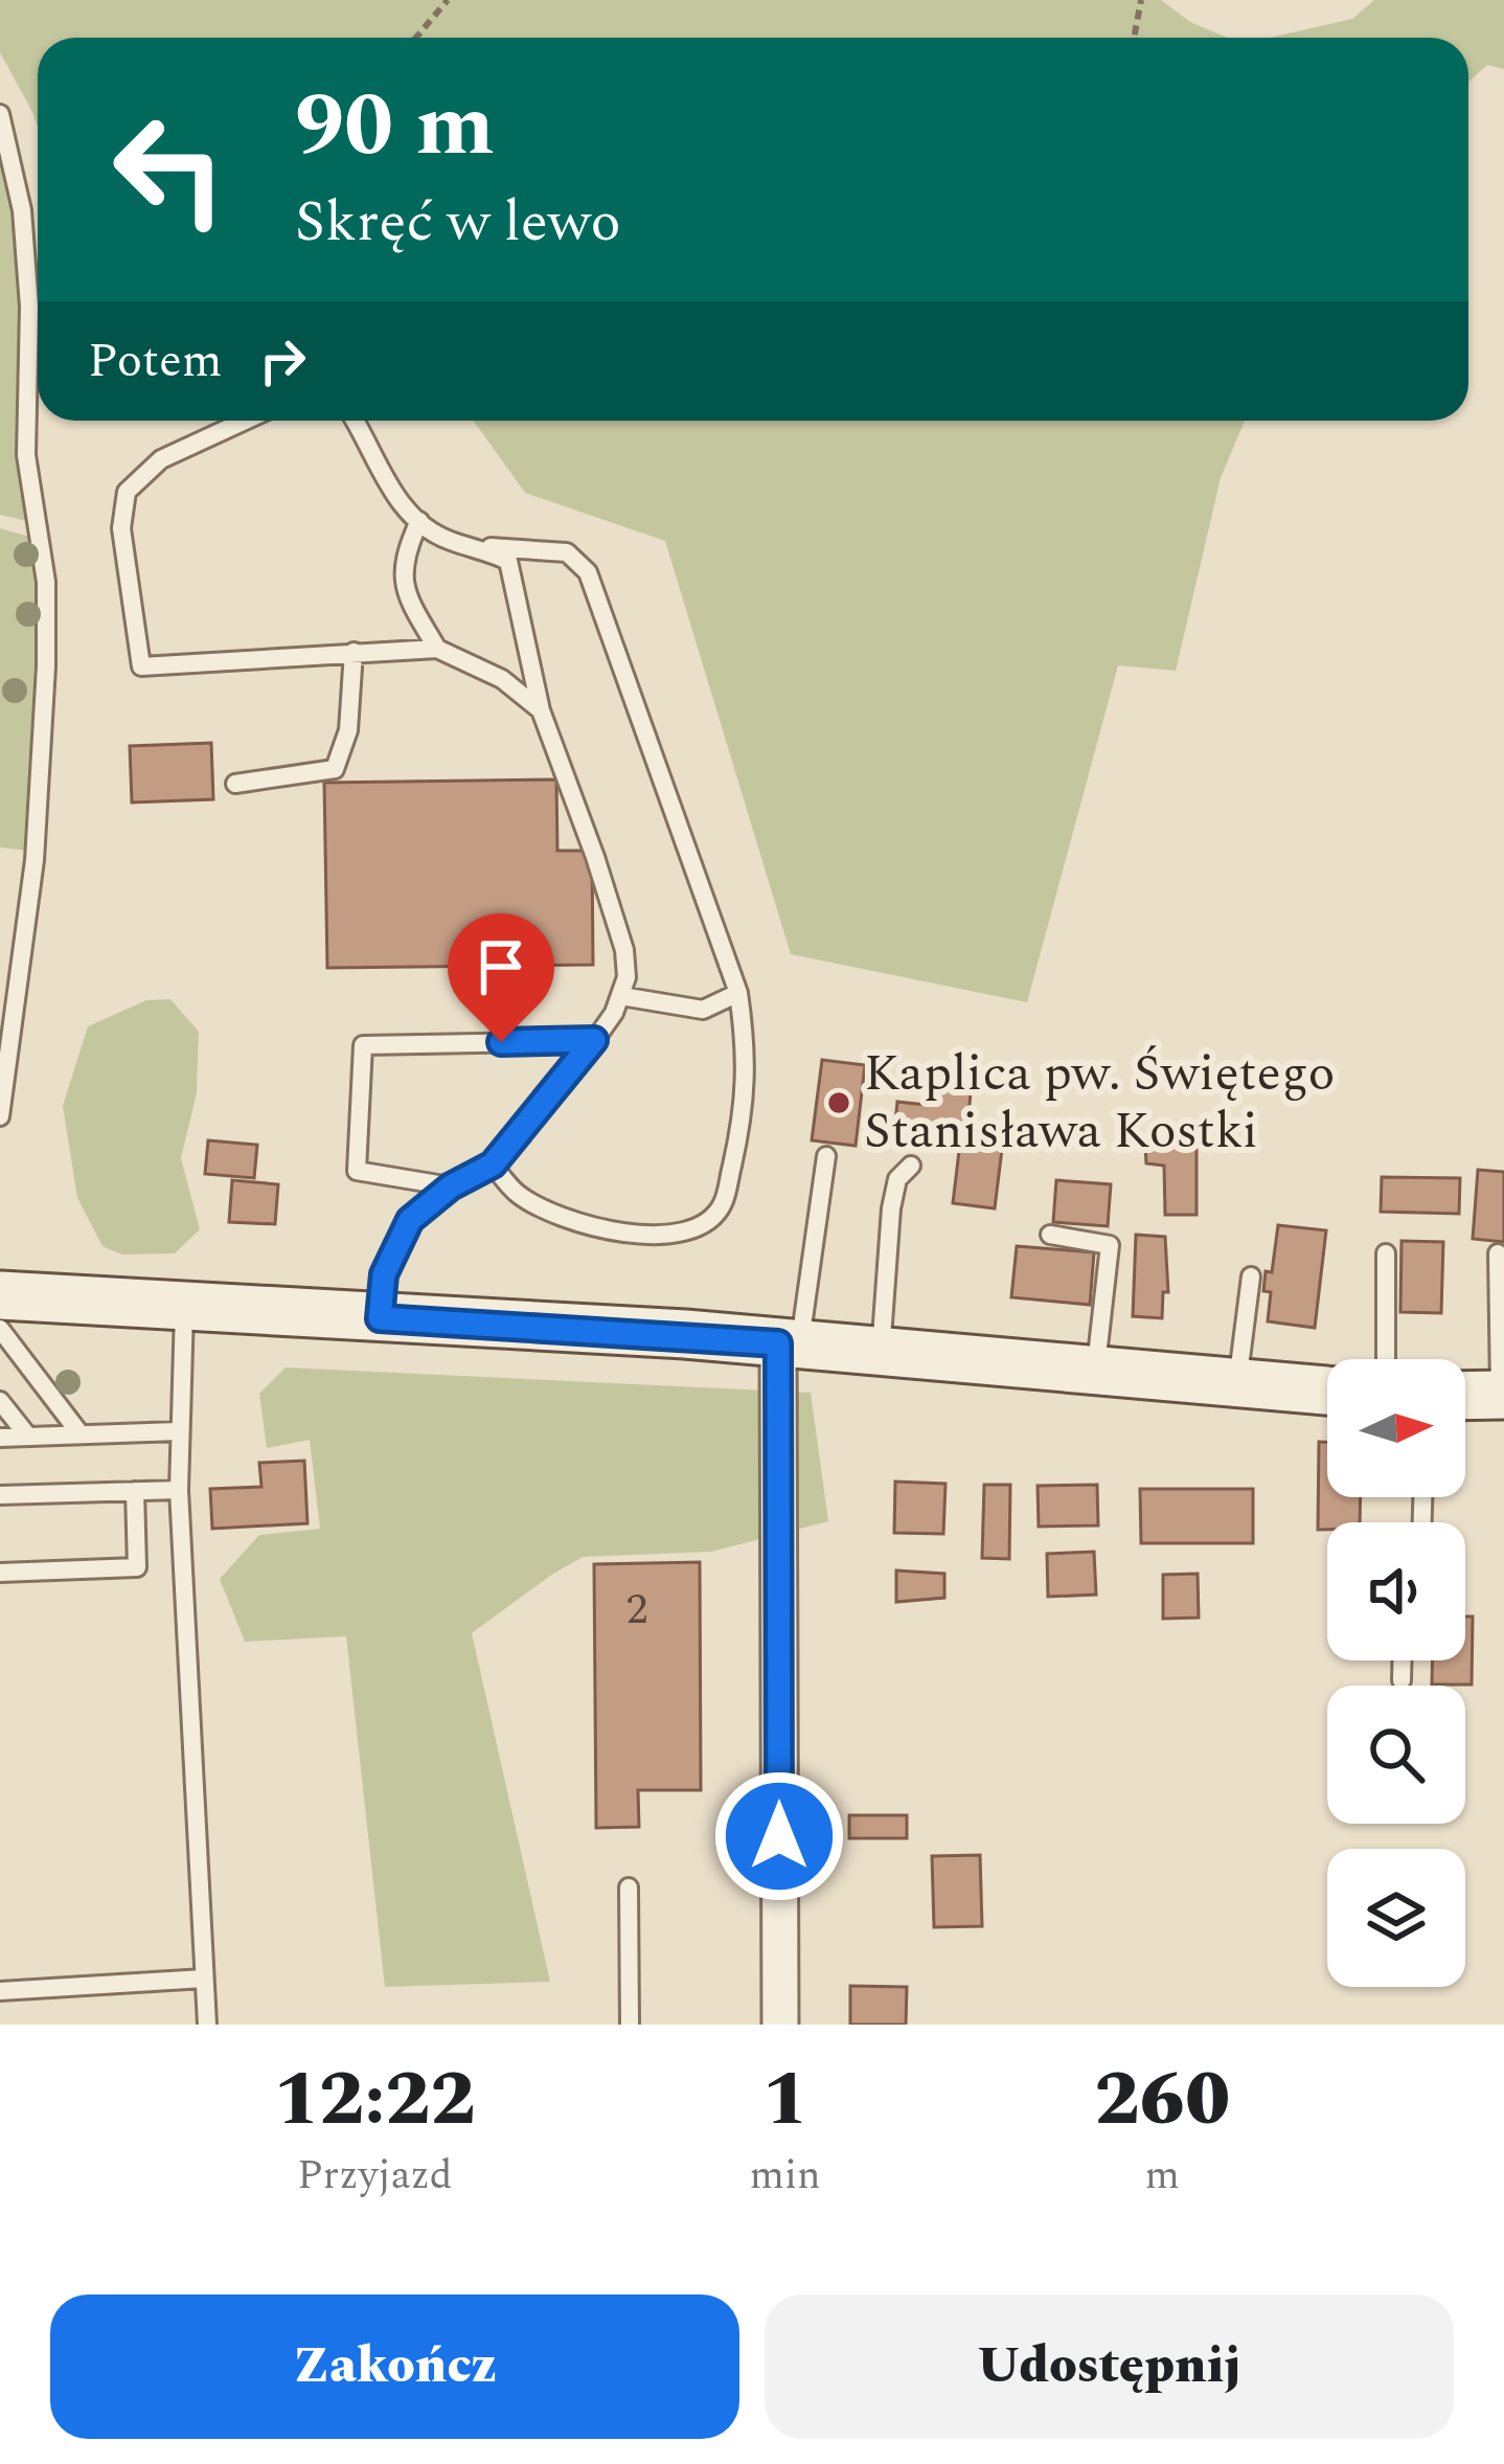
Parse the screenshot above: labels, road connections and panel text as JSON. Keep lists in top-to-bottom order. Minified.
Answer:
{"places":["Kaplica pw. Świętego Stanisława Kostki"],"house_numbers":["2"],"north":"right","page":{"turn":["90 m","Skręć w lewo"],"then":"Potem","eta":["12:22","Przyjazd","1","min","260","m"],"buttons":["Zakończ","Udostępnij"]}}
